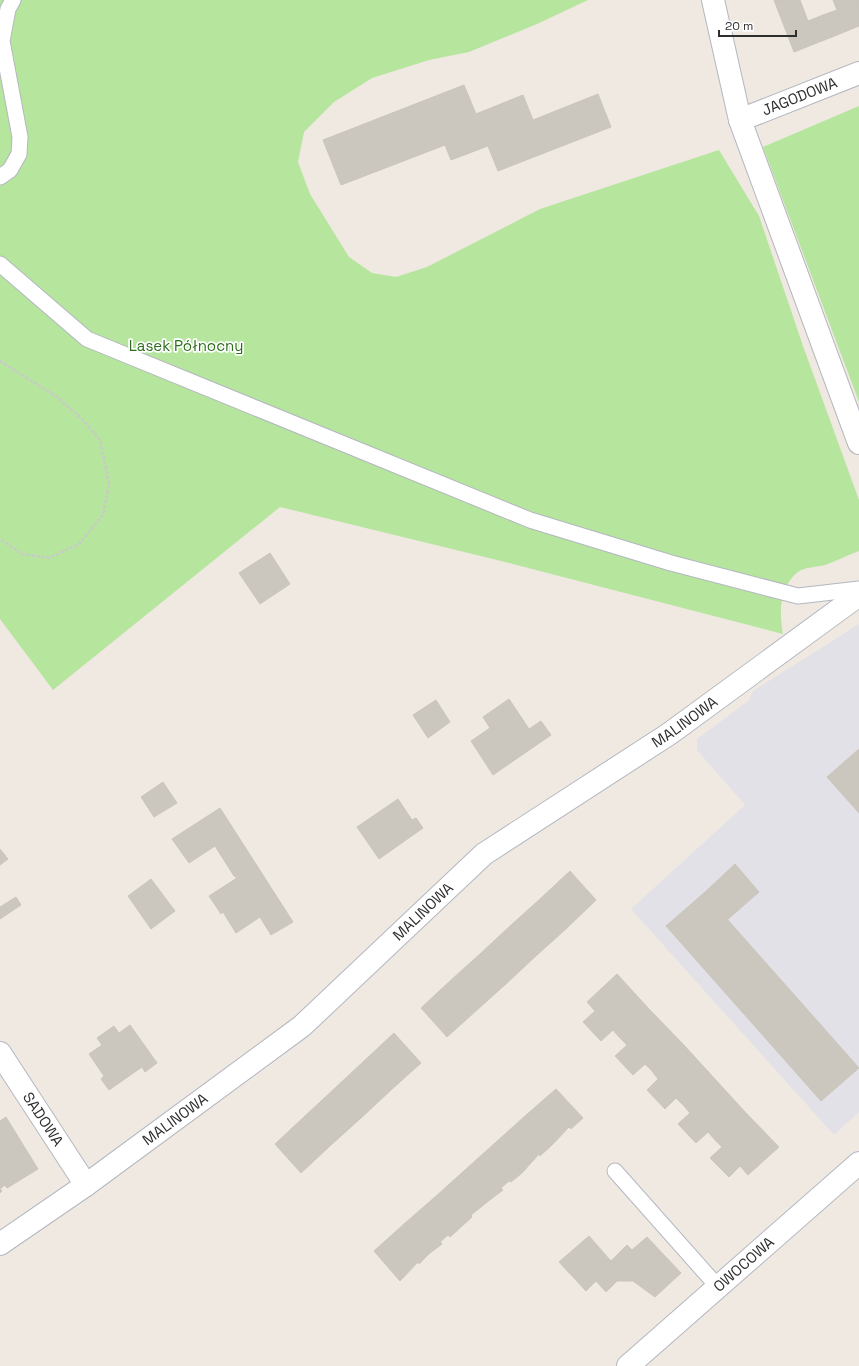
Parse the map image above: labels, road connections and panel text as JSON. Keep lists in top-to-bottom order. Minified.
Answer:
{"streets":{"street":["JAGODOWA","MALINOWA","SADOWA","OWOCOWA"]},"crossings":[["MALINOWA","SADOWA"]],"parks":["Lasek Północny"],"scale_bar":"20 m"}
